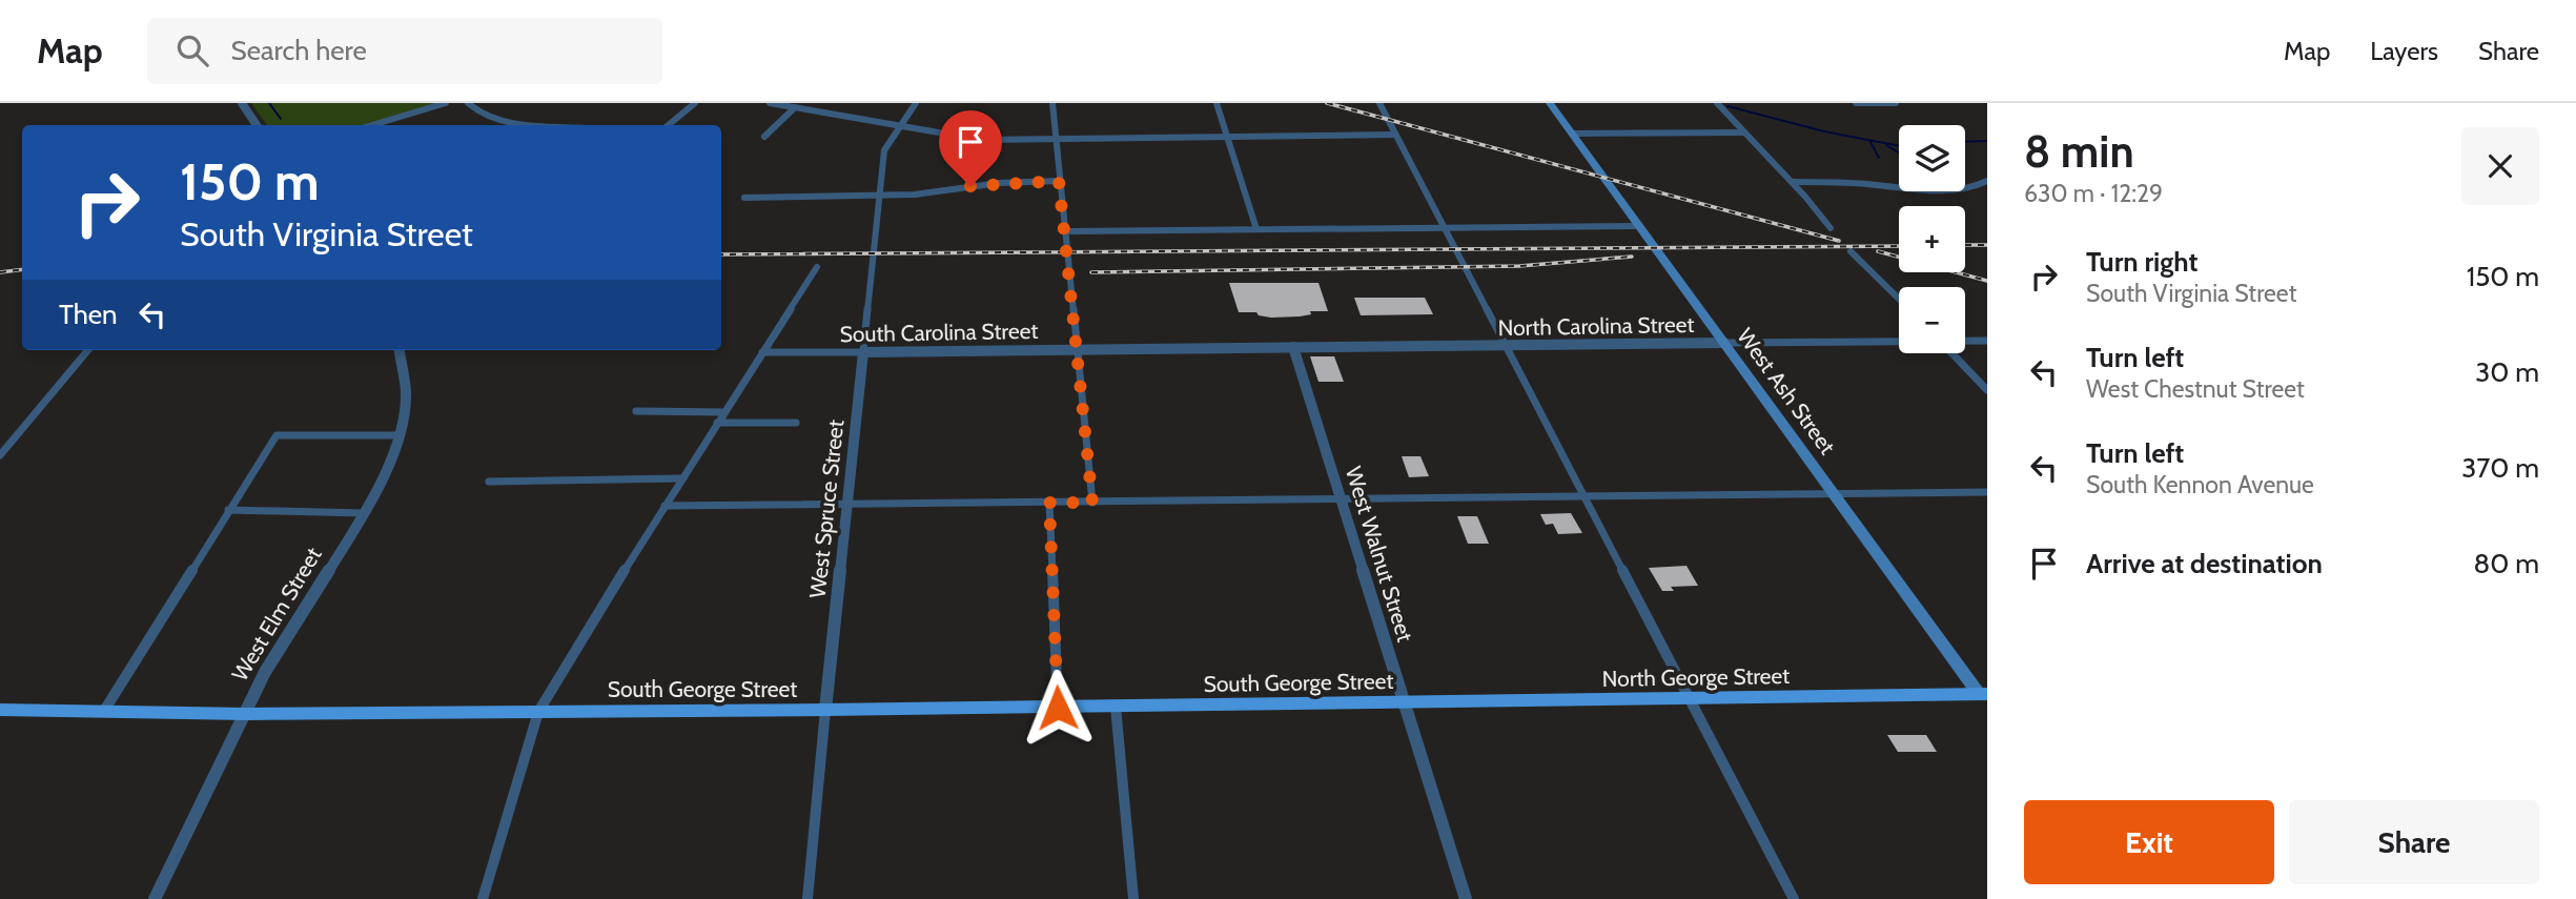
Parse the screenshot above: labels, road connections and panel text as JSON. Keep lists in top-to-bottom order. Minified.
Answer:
{"streets":{"main road":["West Ash Street","North George Street","South George Street"],"street":["North Carolina Street","South Carolina Street","West Spruce Street","West Walnut Street","West Elm Street"]},"crossings":[["North Carolina Street","South Carolina Street"],["North Carolina Street","West Ash Street"],["North Carolina Street","West Walnut Street"],["South Carolina Street","West Spruce Street"],["South Carolina Street","West Walnut Street"],["West Ash Street","North George Street"],["West Spruce Street","South George Street"],["West Walnut Street","North George Street"],["West Walnut Street","South George Street"],["West Elm Street","South George Street"],["North George Street","South George Street"]],"page":{"header":"Map","search":"Search here","nav":["Map","Layers","Share"],"heading":["8 min","630 m · 12:29"],"map_buttons":["+","−"],"turn":["150 m","South Virginia Street"],"list":[{"name":"Turn right","note":"South Virginia Street","value":"150 m"},{"name":"Turn left","note":"West Chestnut Street","value":"30 m"},{"name":"Turn left","note":"South Kennon Avenue","value":"370 m"},{"name":"Arrive at destination","value":"80 m"}],"then":"Then","buttons":["Exit","Share"]}}
